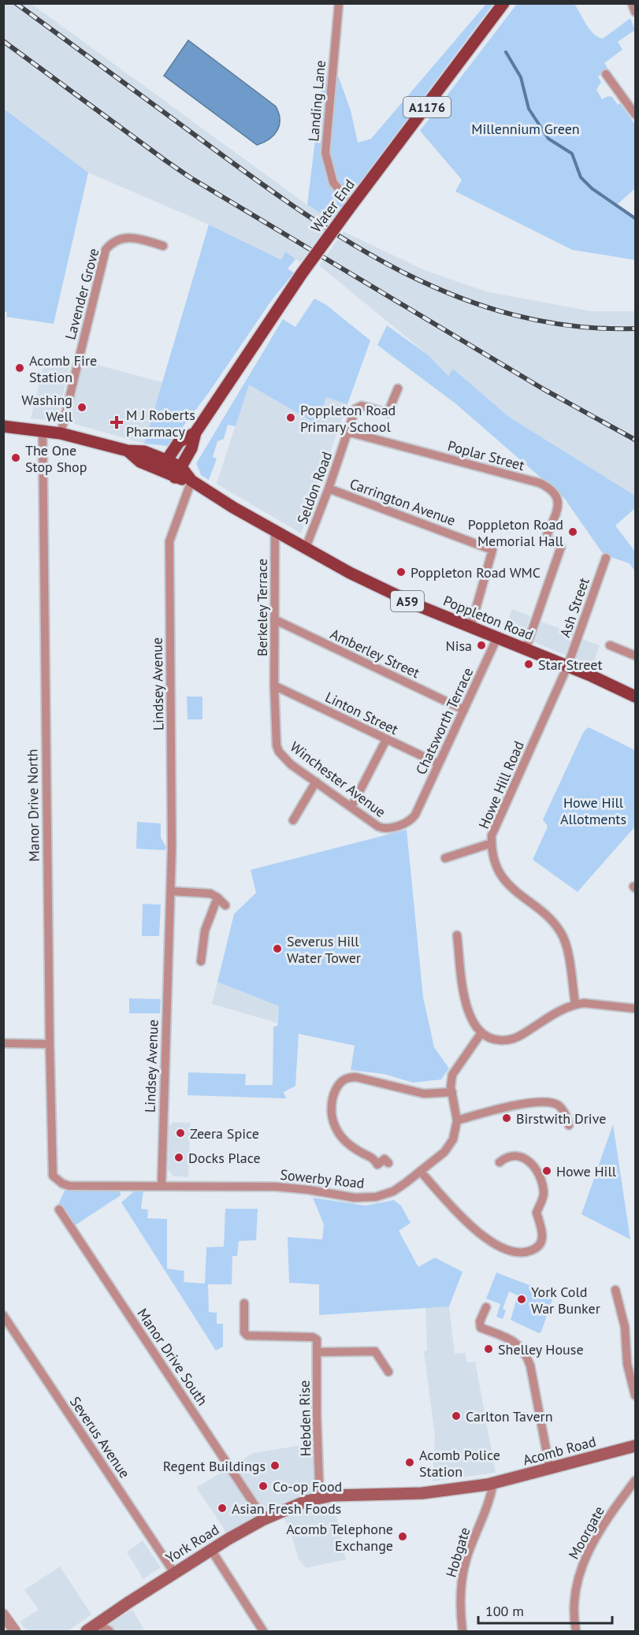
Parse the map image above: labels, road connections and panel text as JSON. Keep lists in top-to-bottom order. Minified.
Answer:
{"streets":{"main road":["A1176","Water End","A59","Poppleton Road","Acomb Road","York Road"],"street":["Landing Lane","Lavender Grove","Poplar Street","Seldon Road","Carrington Avenue","Berkeley Terrace","Ash Street","Amberley Street","Lindsey Avenue","Linton Street","Chatsworth Terrace","Winchester Avenue","Howe Hill Road","Manor Drive North","Sowerby Road","Manor Drive South","Hebden Rise","Severus Avenue","Moorgate","Hobgate"]},"crossings":[["Water End","A59"],["Lavender Grove","A59"],["Poplar Street","Seldon Road"],["Poplar Street","Poppleton Road"],["Seldon Road","Carrington Avenue"],["Seldon Road","Poppleton Road"],["Carrington Avenue","Poppleton Road"],["A59","Poppleton Road"],["A59","Lindsey Avenue"],["A59","Manor Drive North"],["Berkeley Terrace","Poppleton Road"],["Berkeley Terrace","Amberley Street"],["Berkeley Terrace","Linton Street"],["Berkeley Terrace","Winchester Avenue"],["Ash Street","Poppleton Road"],["Ash Street","Howe Hill Road"],["Poppleton Road","Lindsey Avenue"],["Poppleton Road","Chatsworth Terrace"],["Poppleton Road","Howe Hill Road"],["Amberley Street","Chatsworth Terrace"],["Lindsey Avenue","Sowerby Road"],["Linton Street","Chatsworth Terrace"],["Linton Street","Winchester Avenue"],["Chatsworth Terrace","Winchester Avenue"],["Manor Drive North","Sowerby Road"],["Manor Drive South","York Road"],["Hebden Rise","Acomb Road"],["Hebden Rise","York Road"],["Severus Avenue","York Road"],["Acomb Road","York Road"],["Acomb Road","Hobgate"]],"parks":["Millennium Green","Howe Hill Allotments"],"places":{"other":["Acomb Fire Station","Washing Well","Poppleton Road Primary School","The One Stop Shop","Poppleton Road Memorial Hall","Poppleton Road WMC","Nisa","Star Street","Severus Hill Water Tower","Birstwith Drive","Zeera Spice","Docks Place","Howe Hill","York Cold War Bunker","Shelley House","Carlton Tavern","Acomb Police Station","Regent Buildings","Co-op Food","Asian Fresh Foods","Acomb Telephone Exchange"],"health":["M J Roberts Pharmacy"]},"scale_bar":"100 m"}
